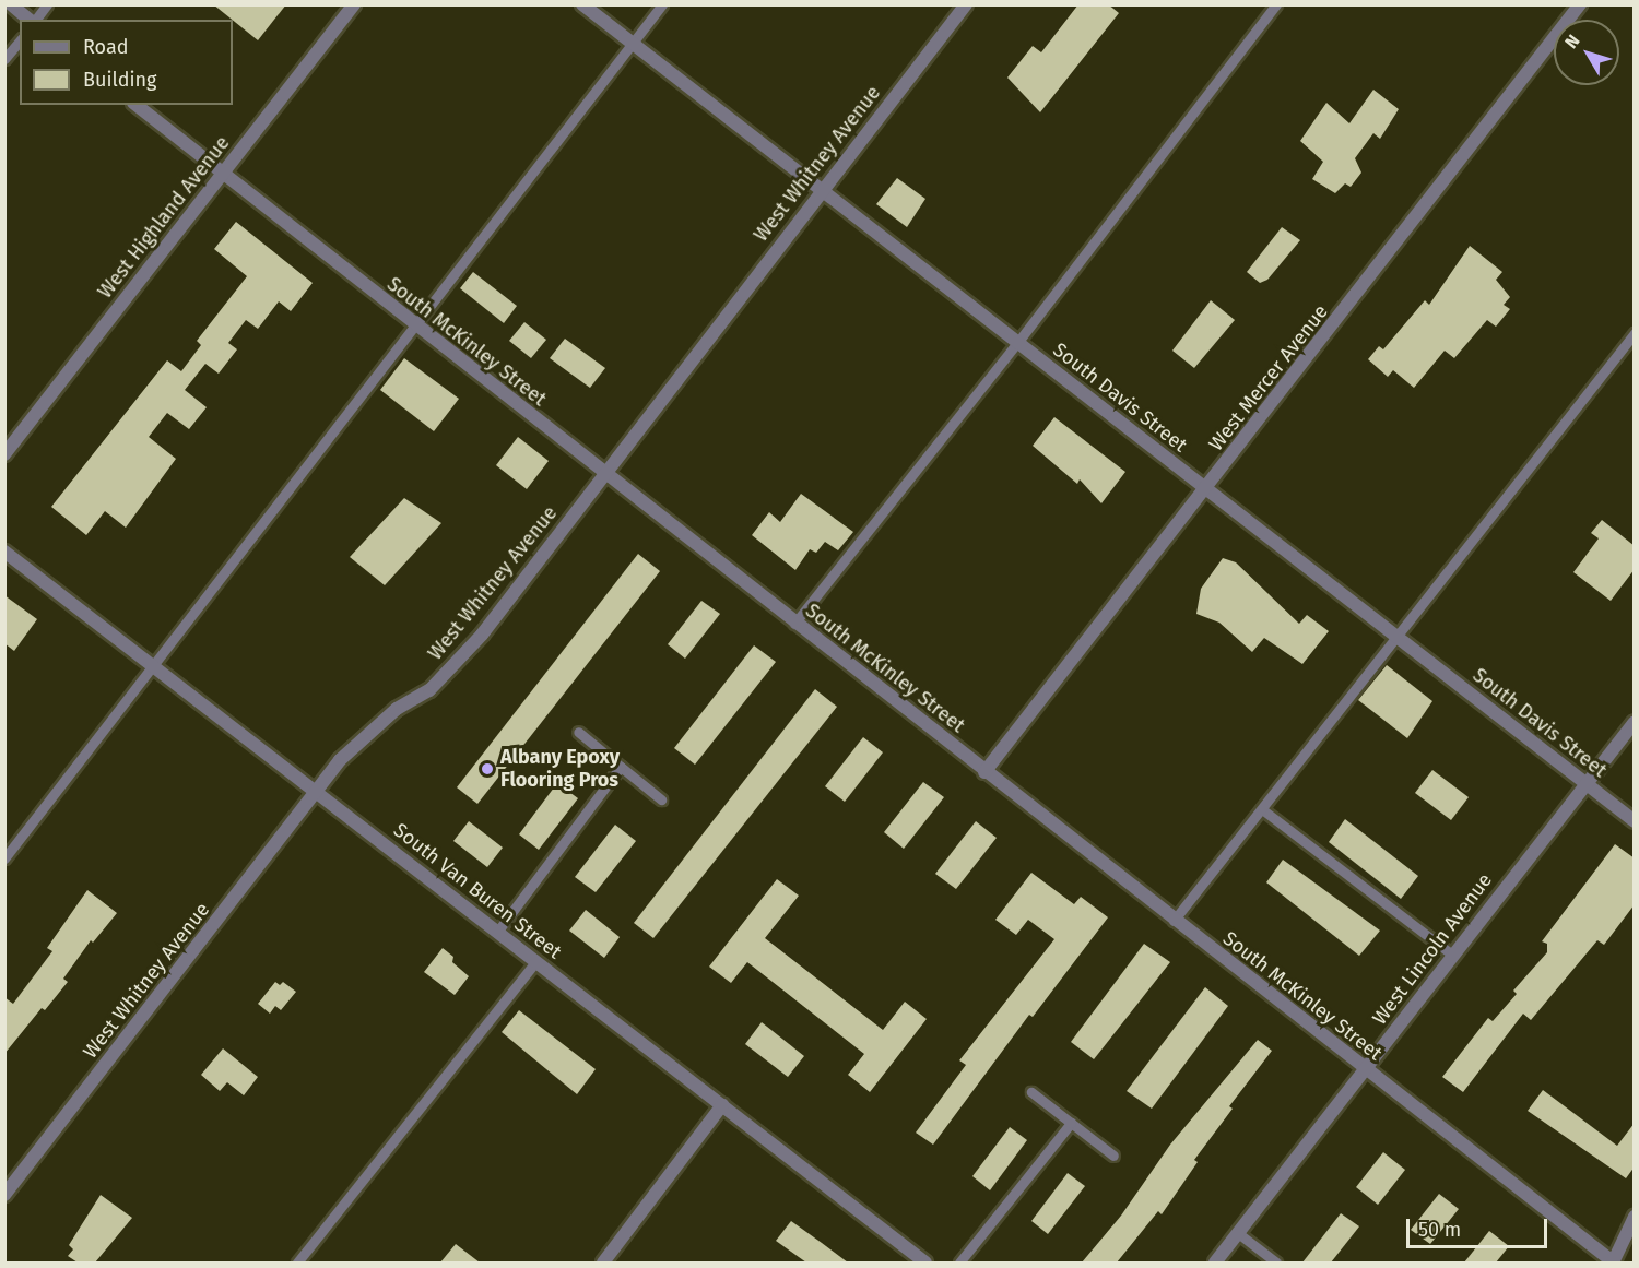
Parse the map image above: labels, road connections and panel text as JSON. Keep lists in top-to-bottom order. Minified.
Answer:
{"streets":{"street":["West Whitney Avenue","West Highland Avenue","South McKinley Street","West Mercer Avenue","South Davis Street","South Van Buren Street","West Lincoln Avenue"]},"crossings":[["West Whitney Avenue","South McKinley Street"],["West Whitney Avenue","South Davis Street"],["West Whitney Avenue","South Van Buren Street"],["West Highland Avenue","South McKinley Street"],["South McKinley Street","West Mercer Avenue"],["South McKinley Street","West Lincoln Avenue"],["West Mercer Avenue","South Davis Street"],["South Davis Street","West Lincoln Avenue"]],"places":["Albany Epoxy Flooring Pros"],"legend":["Road","Building"],"scale_bar":"50 m","north":"top left"}
